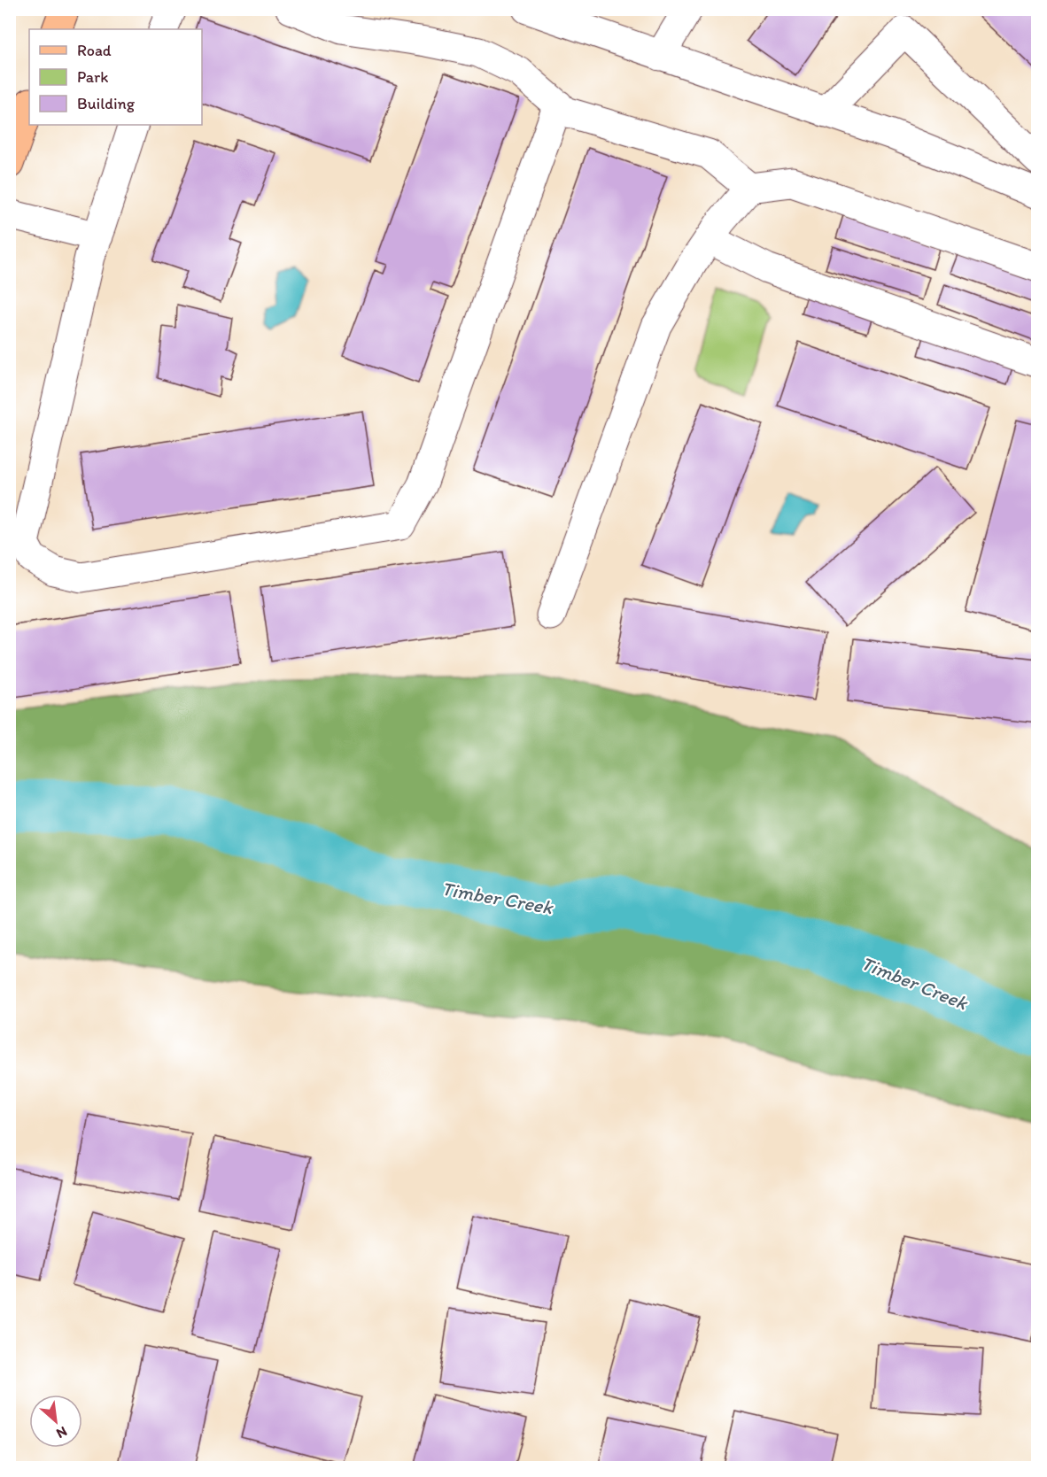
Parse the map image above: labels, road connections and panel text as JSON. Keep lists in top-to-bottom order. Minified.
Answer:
{"water":["Timber Creek"],"legend":["Road","Park","Building"],"north":"bottom right"}
